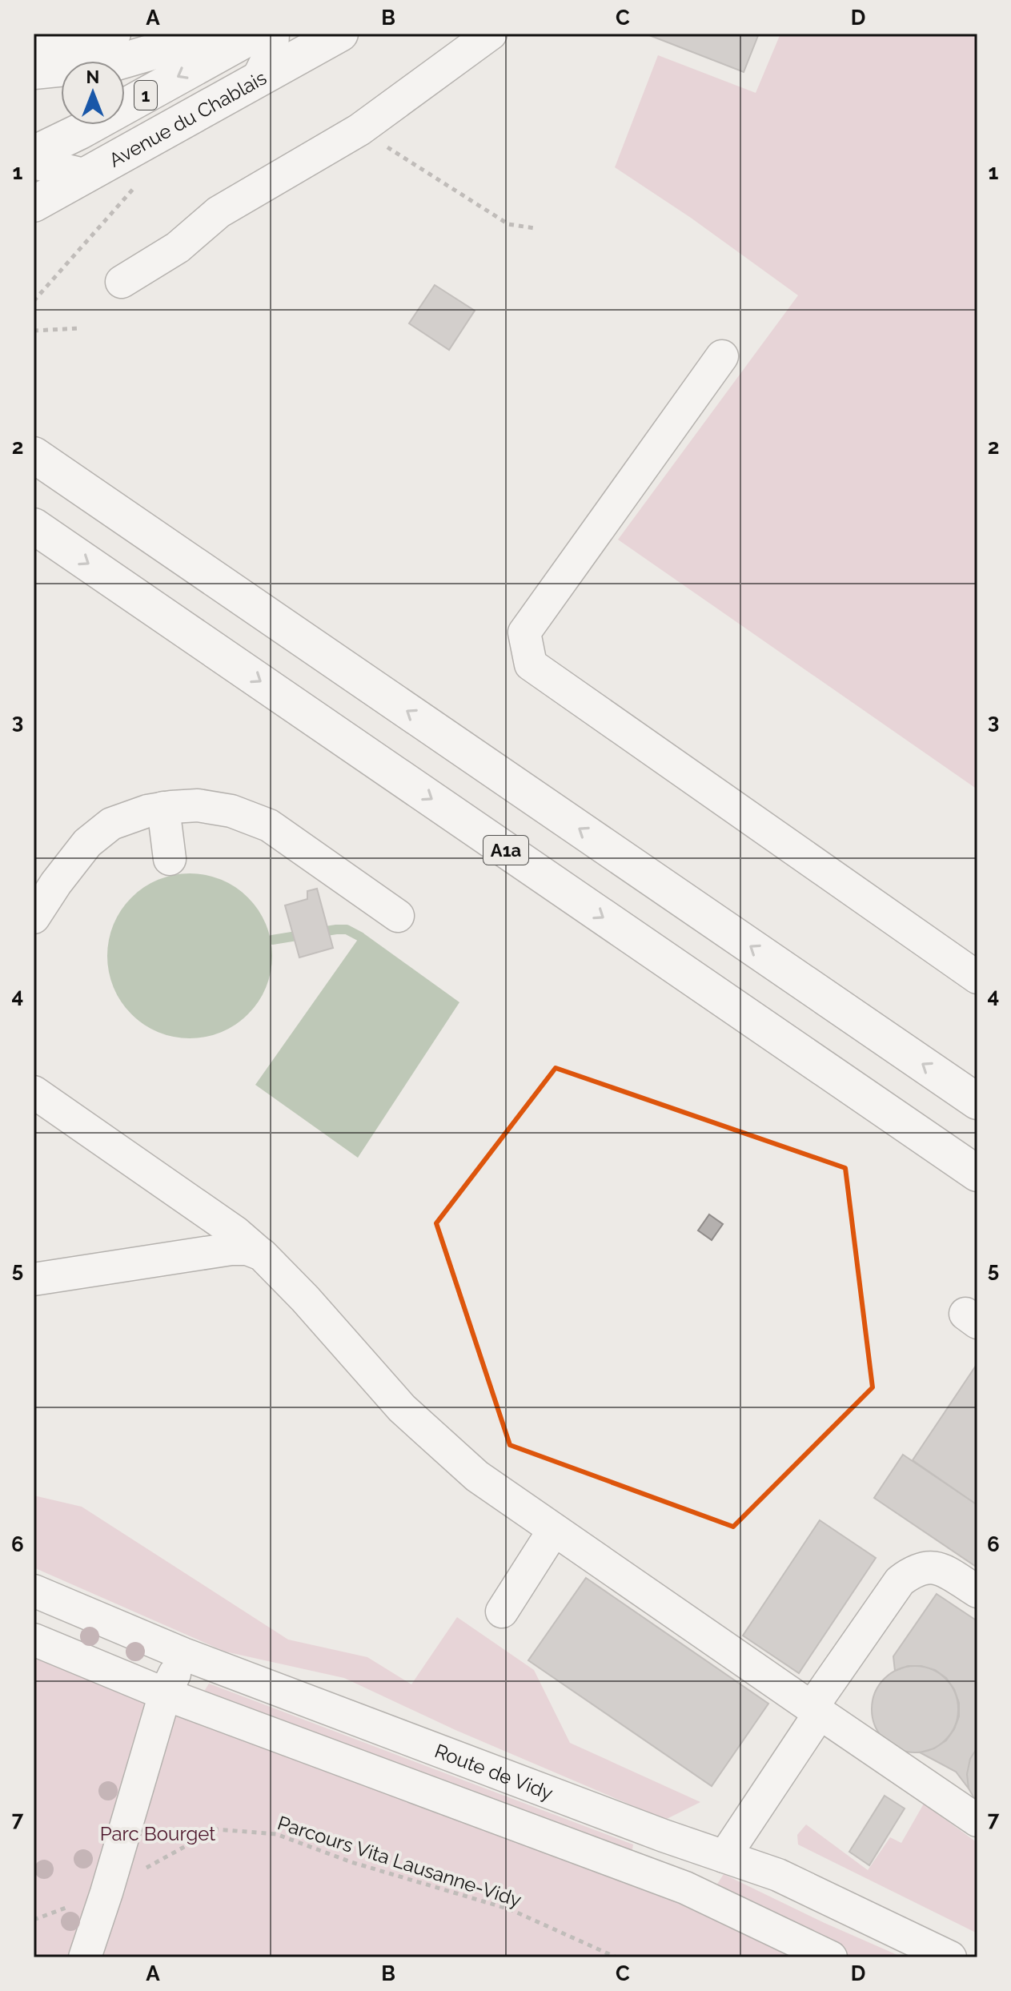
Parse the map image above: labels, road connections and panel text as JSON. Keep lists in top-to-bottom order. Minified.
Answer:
{"streets":{"main road":["1","Avenue du Chablais","A1a"],"street":["Route de Vidy"],"path":["Parcours Vita Lausanne-Vidy"]},"parks":["Parc Bourget"],"north":"top","grid":{"columns":["A","B","C","D"],"rows":["1","2","3","4","5","6","7"]}}
